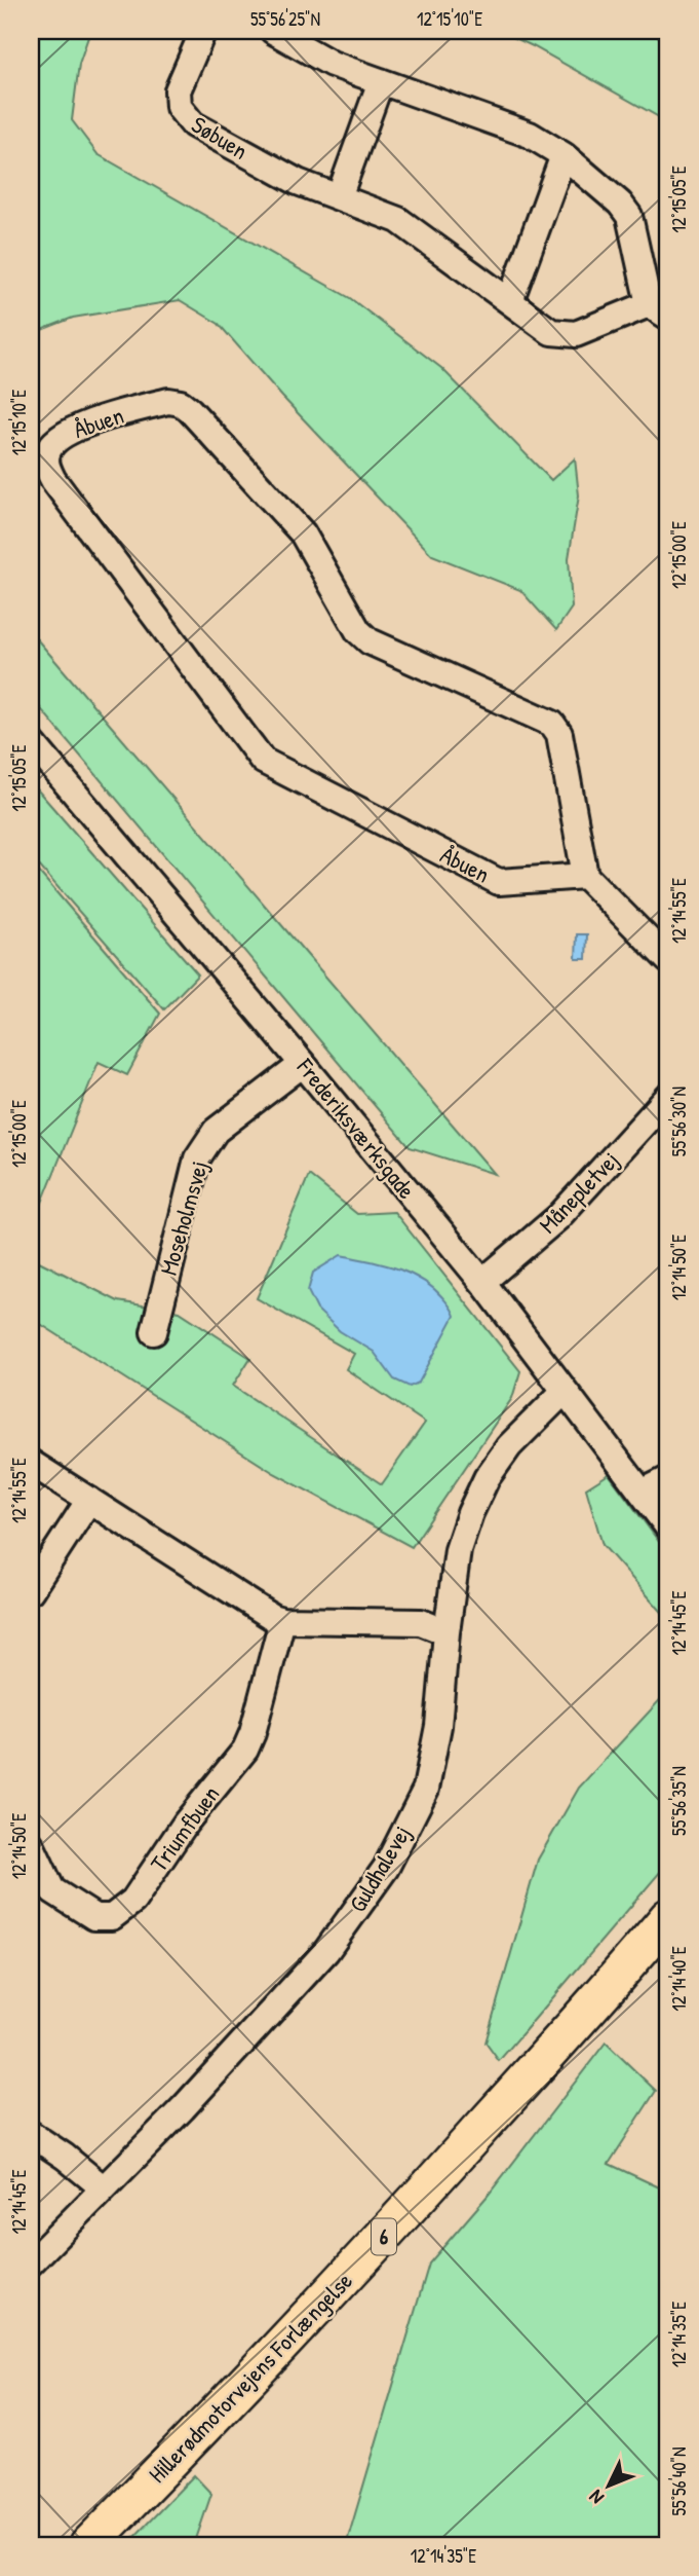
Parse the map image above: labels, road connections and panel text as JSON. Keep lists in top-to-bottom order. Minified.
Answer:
{"streets":{"highway":["6","Hillerødmotorvejens Forlængelse"],"street":["Søbuen","Åbuen","Frederiksværksgade","Månepletvej","Moseholmsvej","Triumfbuen","Guldhalevej"]},"crossings":[["Frederiksværksgade","Månepletvej"],["Frederiksværksgade","Moseholmsvej"],["Frederiksværksgade","Guldhalevej"]],"north":"bottom left","coordinates":["55°56'25\"N","12°15'10\"E","12°15'05\"E","12°15'00\"E","12°14'55\"E","55°56'30\"N","12°14'50\"E","12°14'45\"E","55°56'35\"N","12°14'40\"E","12°14'35\"E","55°56'40\"N"]}
